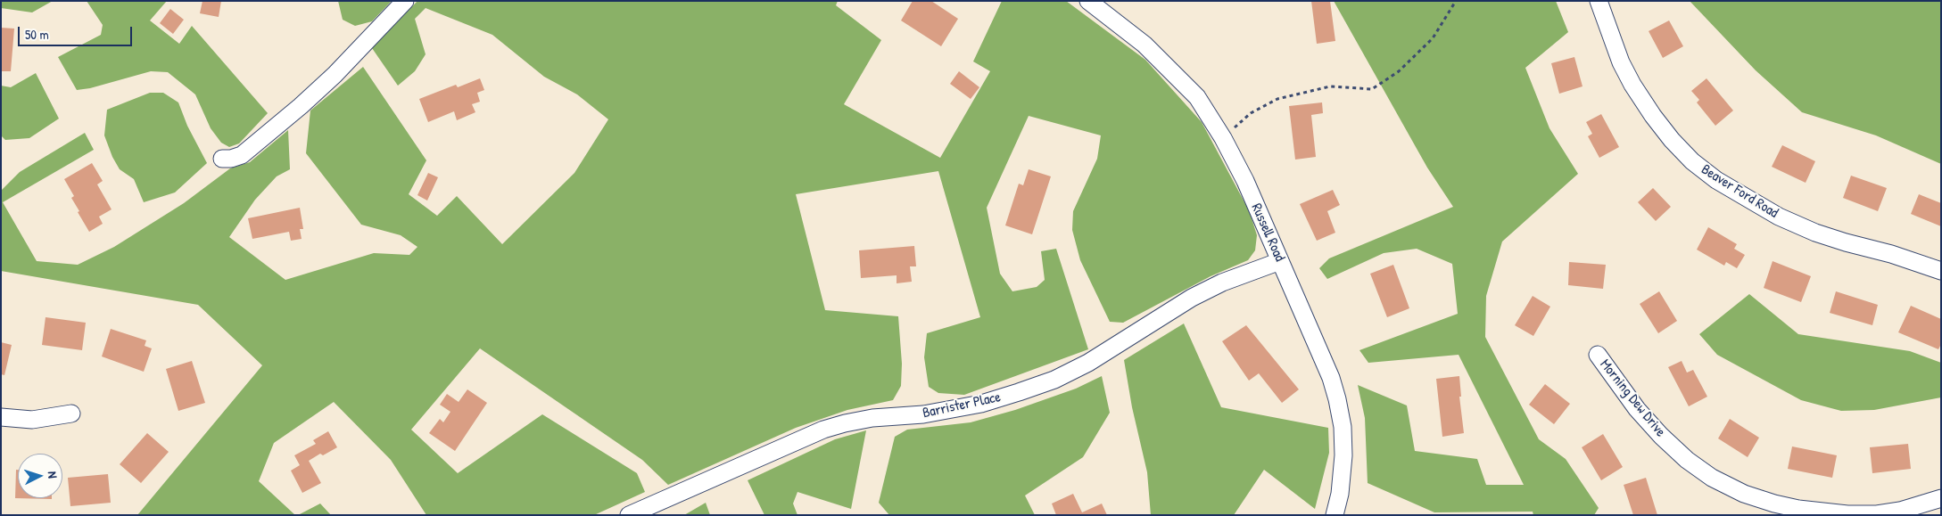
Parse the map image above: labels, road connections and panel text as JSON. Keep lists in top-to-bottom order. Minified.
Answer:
{"streets":{"street":["Beaver Ford Road","Russell Road","Morning Dew Drive","Barrister Place"]},"crossings":[["Russell Road","Barrister Place"]],"scale_bar":"50 m","north":"right"}
